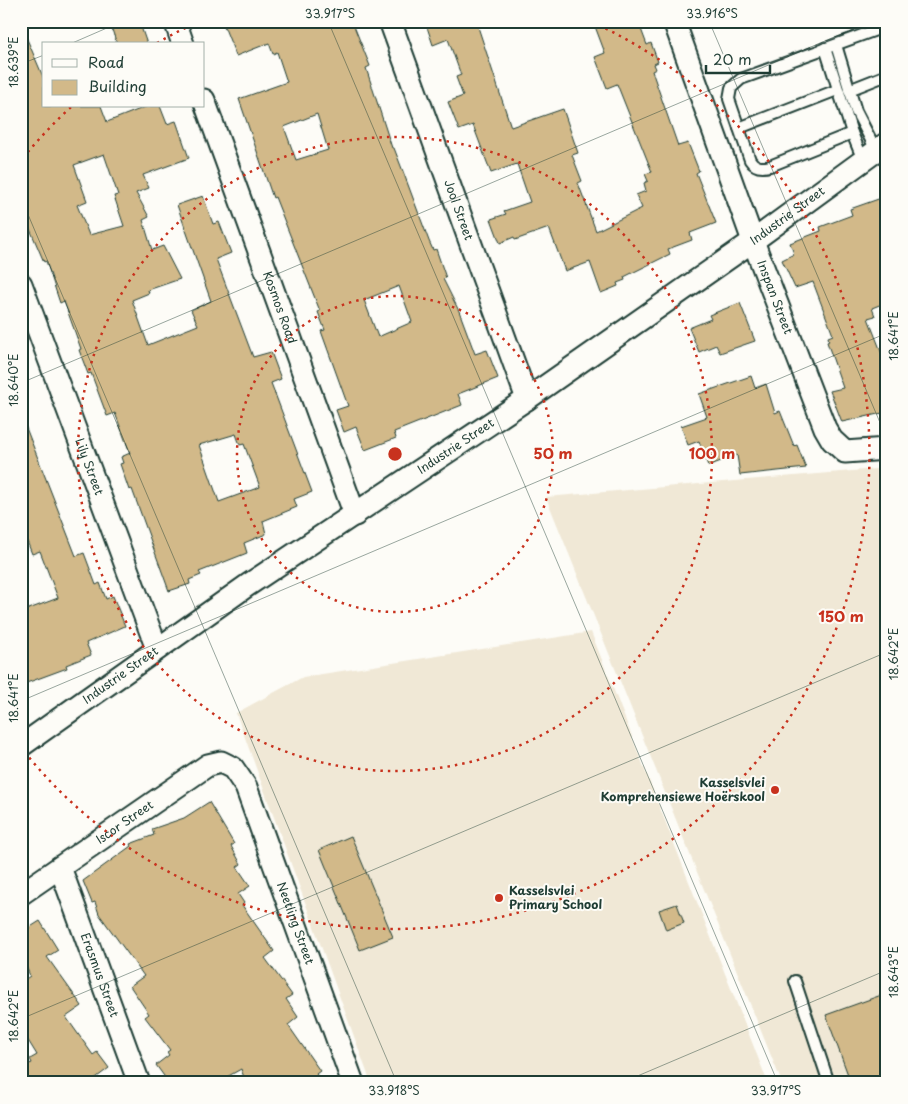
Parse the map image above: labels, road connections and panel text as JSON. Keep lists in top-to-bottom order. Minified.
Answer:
{"streets":{"street":["Jool Street","Industrie Street","Inspan Street","Kosmos Road","Lily Street","Iscor Street","Neetling Street","Erasmus Street"]},"crossings":[["Jool Street","Industrie Street"],["Industrie Street","Inspan Street"],["Industrie Street","Kosmos Road"],["Industrie Street","Lily Street"],["Iscor Street","Neetling Street"],["Iscor Street","Erasmus Street"]],"places":["Kasselsvlei Komprehensiewe Hoërskool","Kasselsvlei Primary School"],"legend":["Road","Building"],"scale_bar":"20 m","coordinates":["33.917°S","33.916°S","18.639°E","18.641°E","18.640°E","18.642°E","18.643°E","33.918°S"],"rings":["50 m","100 m","150 m"]}
